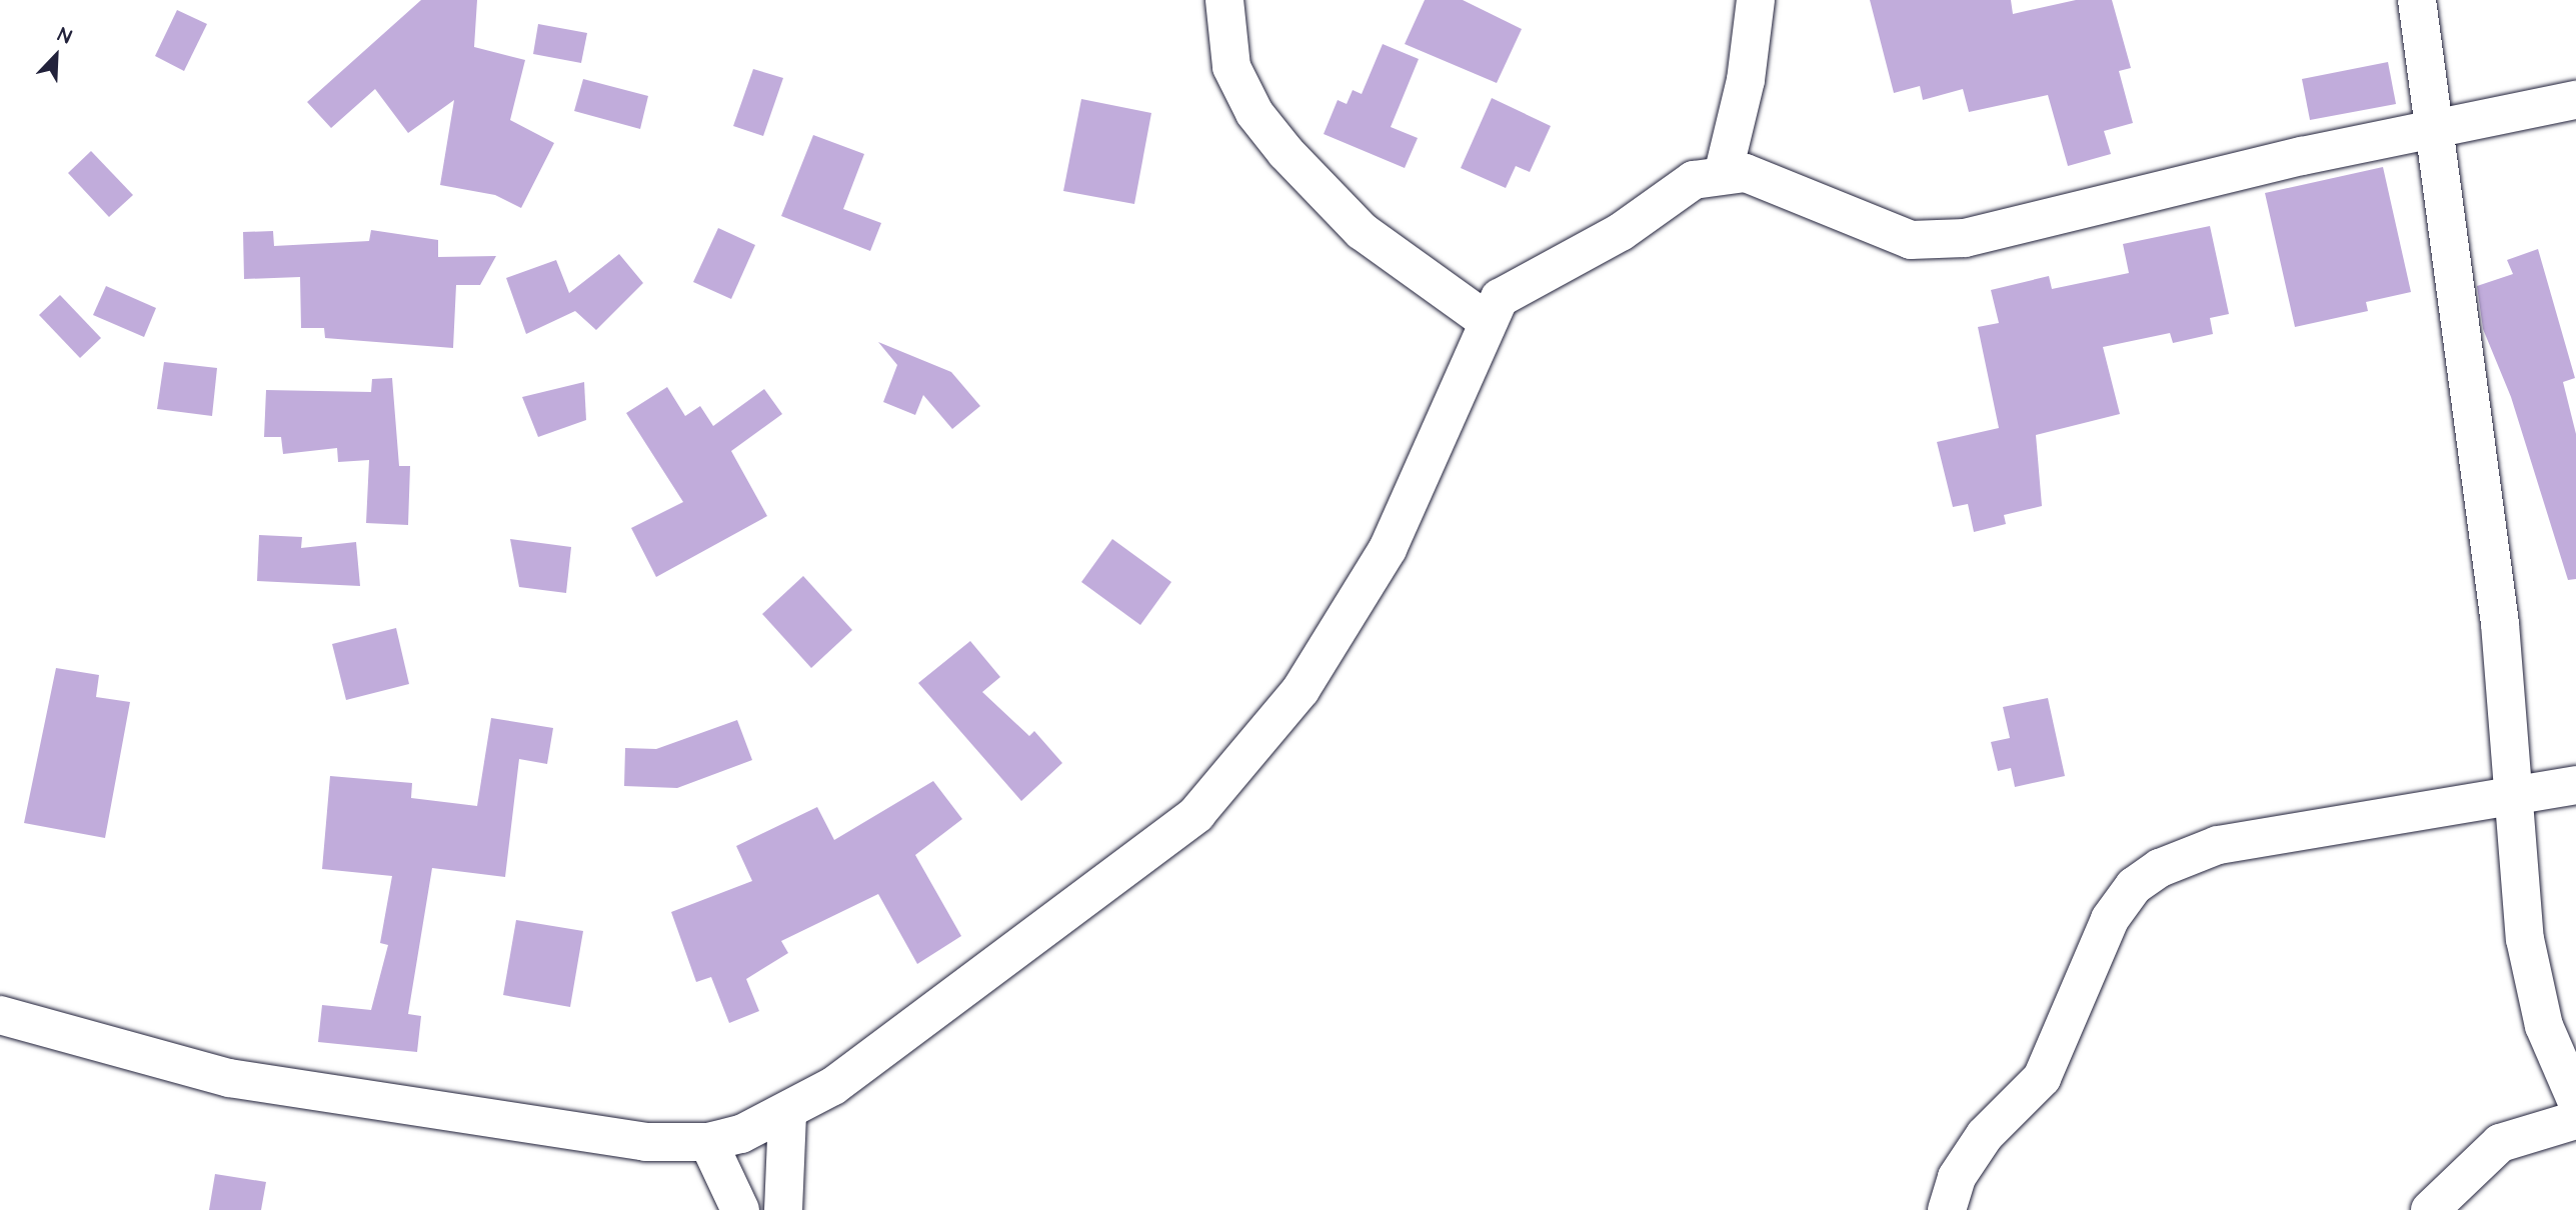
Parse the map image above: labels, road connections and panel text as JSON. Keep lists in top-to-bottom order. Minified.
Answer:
{"north":"top right"}
